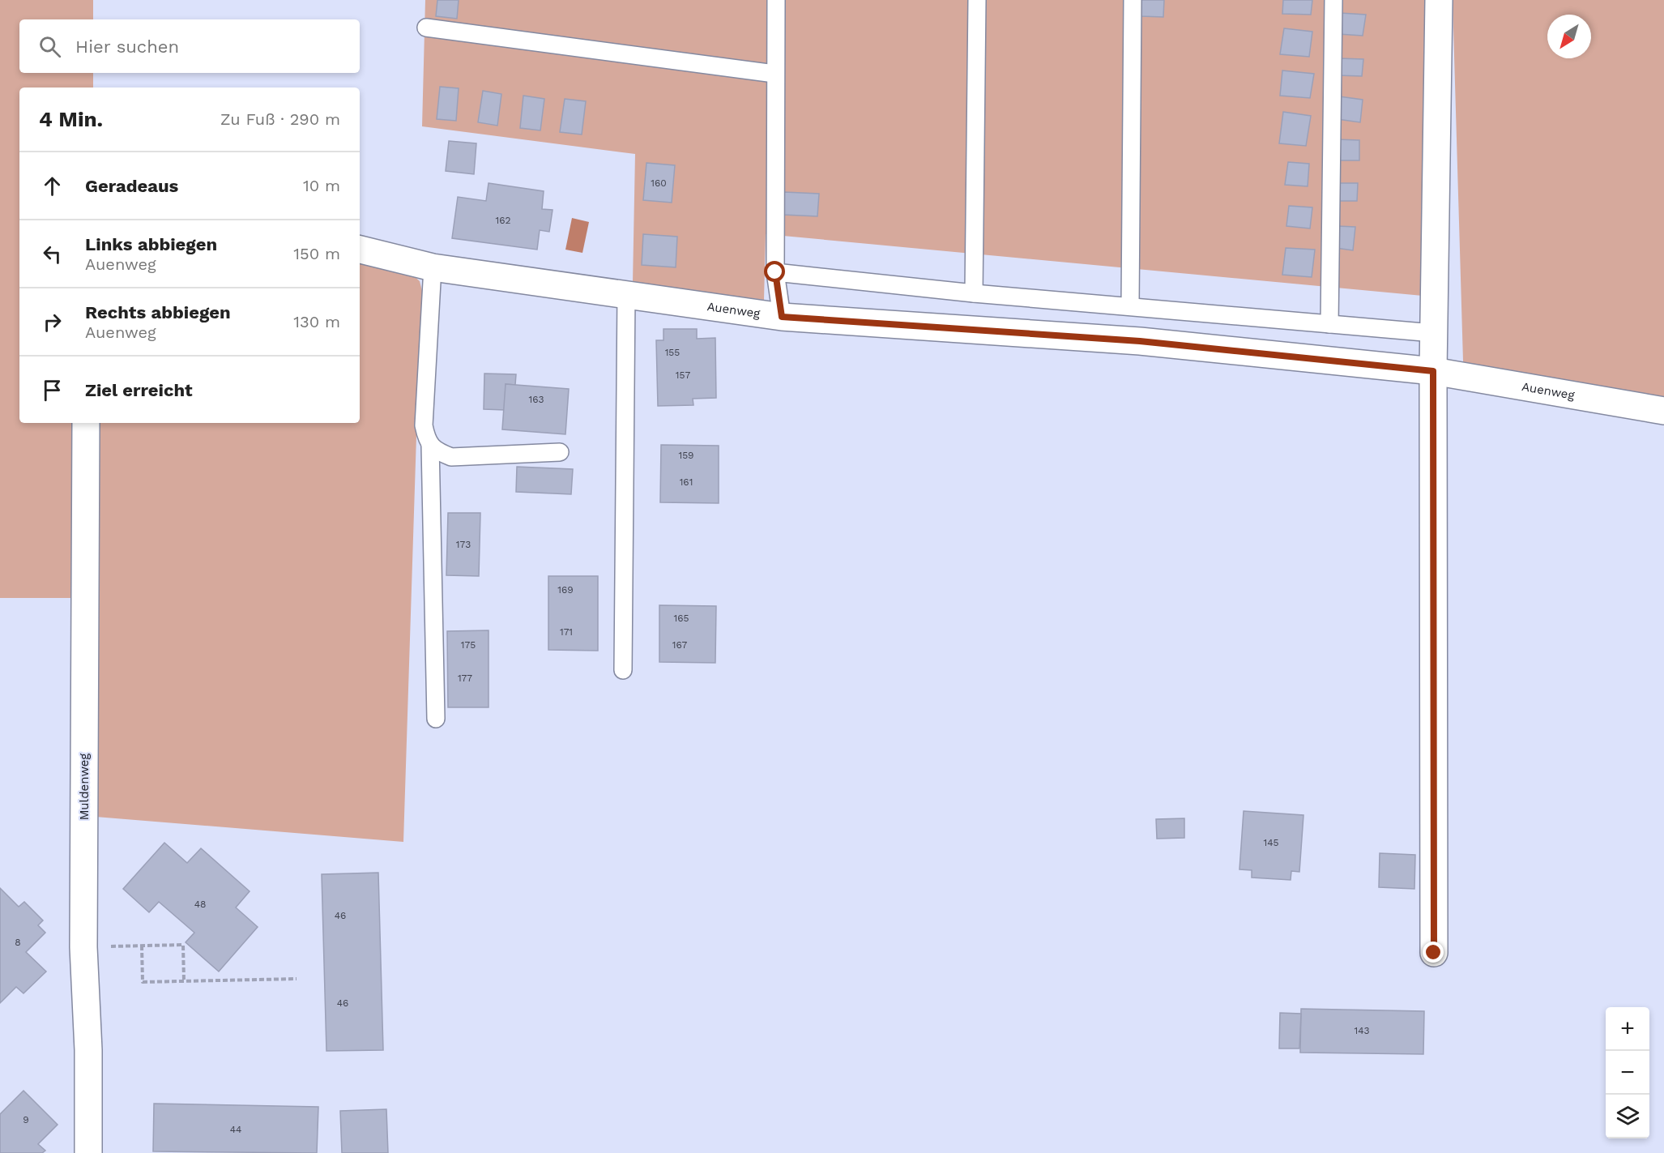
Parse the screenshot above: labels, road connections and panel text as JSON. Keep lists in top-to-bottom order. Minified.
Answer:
{"streets":{"street":["Auenweg","Muldenweg"]},"house_numbers":["160","162","155","157","163","159","161","173","169","165","171","175","167","177","145","48","46","8","46","143","9","44"],"north":"bottom left","page":{"search":"Hier suchen","heading":["4 Min.","Zu Fuß · 290 m"],"list":[["Geradeaus","10 m"],["Links abbiegen","Auenweg","150 m"],["Rechts abbiegen","Auenweg","130 m"],"Ziel erreicht"],"map_buttons":["+","−"]}}
